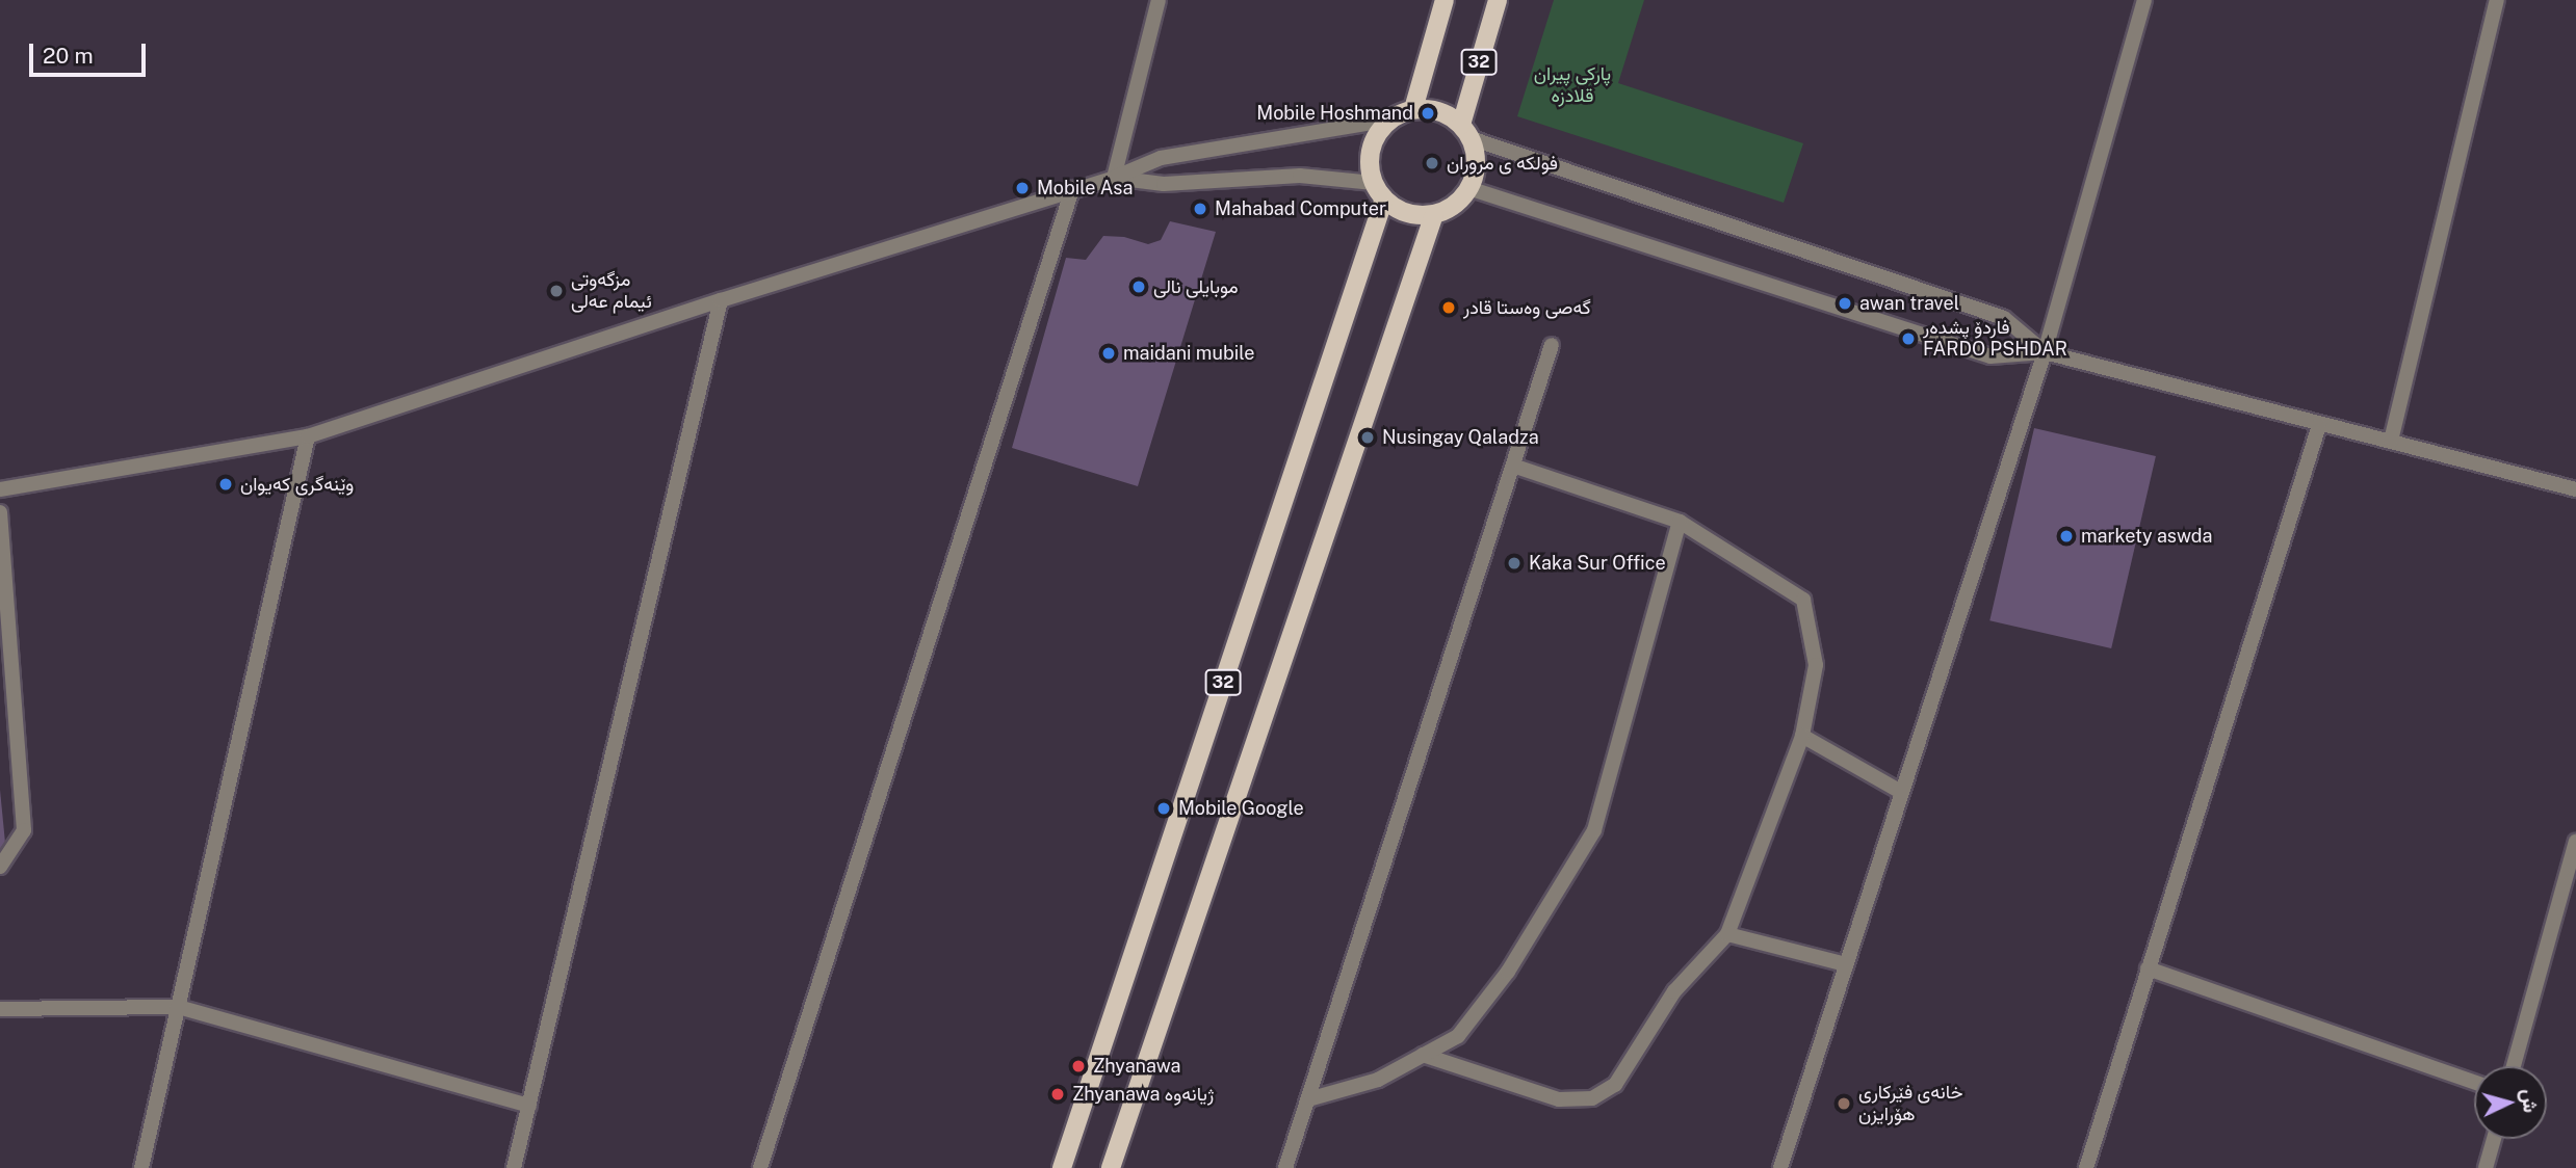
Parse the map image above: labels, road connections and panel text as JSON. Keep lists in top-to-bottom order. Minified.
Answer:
{"streets":{"main road":["32"]},"parks":["پارکی پیران قلادزه"],"places":["Mobile Hoshmand","فولکه ی مروران","Mobile Asa","Mahabad Computer","موبايلى نالى","مزگەوتی ئیمام عەلی","awan travel","گەصی وەستا قادر","فاردۆ پشدەر FARDO PSHDAR","maidani mubile","Nusingay Qaladza","وێنەگری کەیوان","markety aswda","Kaka Sur Office","Mobile Google","Zhyanawa","Zhyanawa ژیانەوە","خانەی فێرکاری هۆرایزن"],"scale_bar":"20 m","north":"right"}
